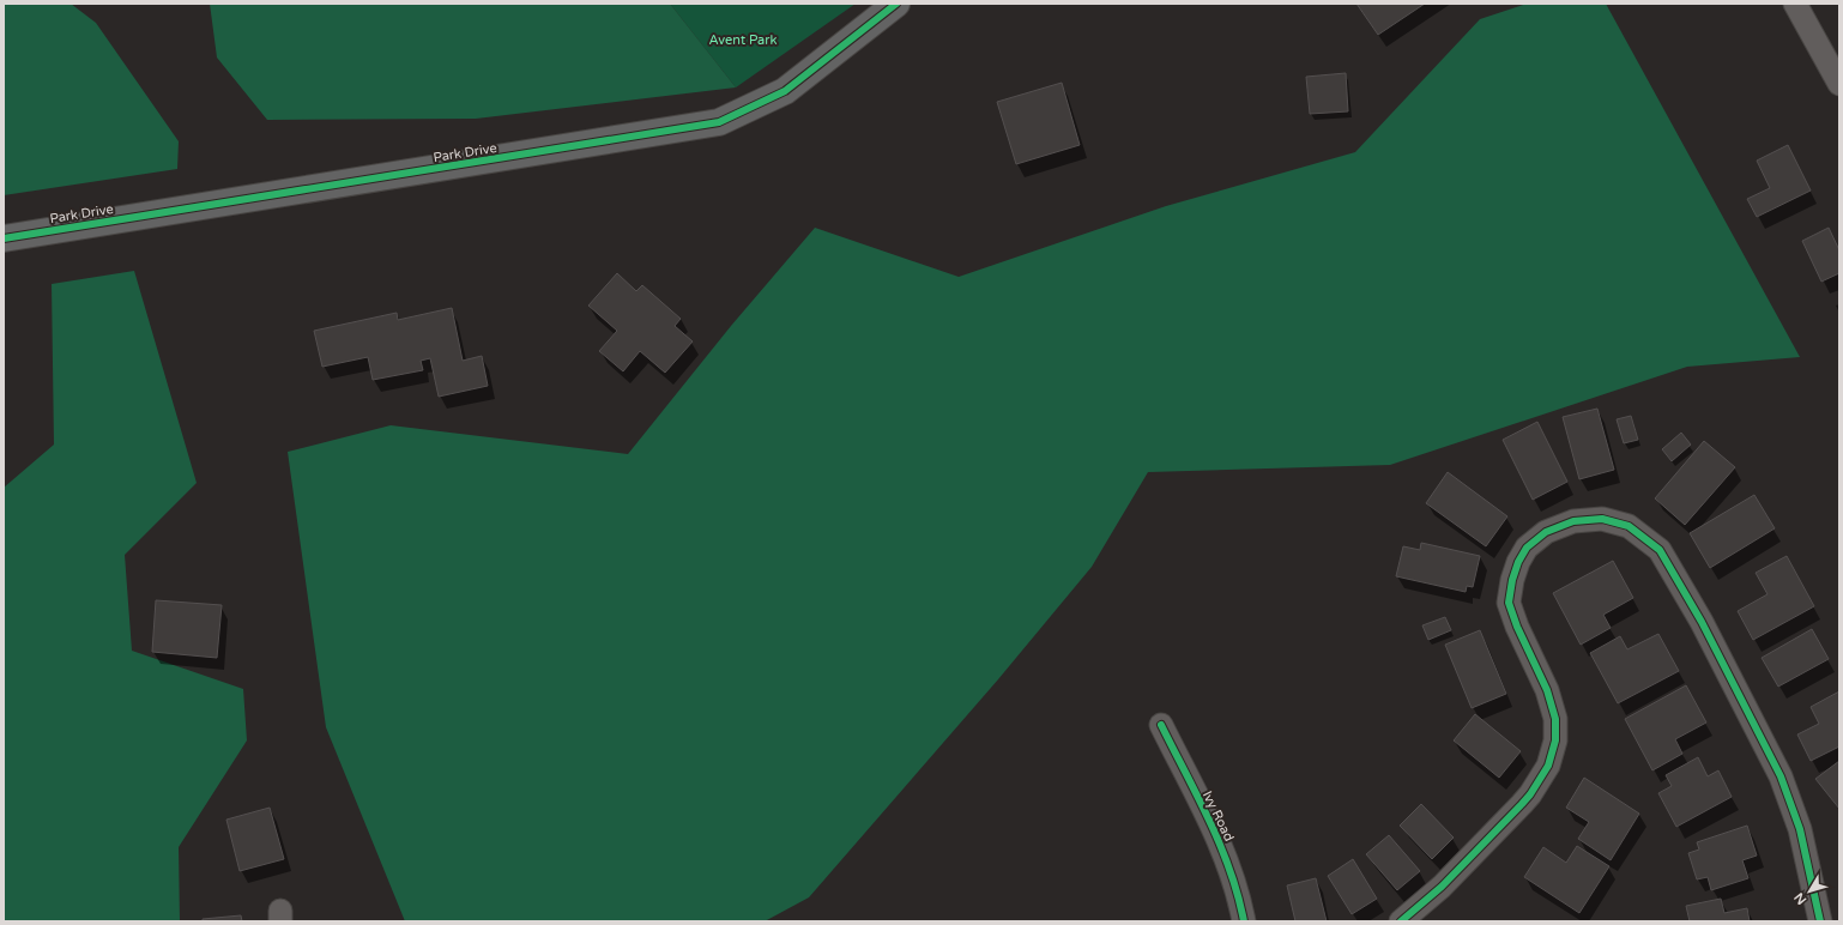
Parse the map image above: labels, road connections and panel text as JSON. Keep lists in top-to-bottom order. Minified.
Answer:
{"streets":{"street":["Park Drive","Ivy Road"]},"parks":["Avent Park"],"north":"bottom left"}
